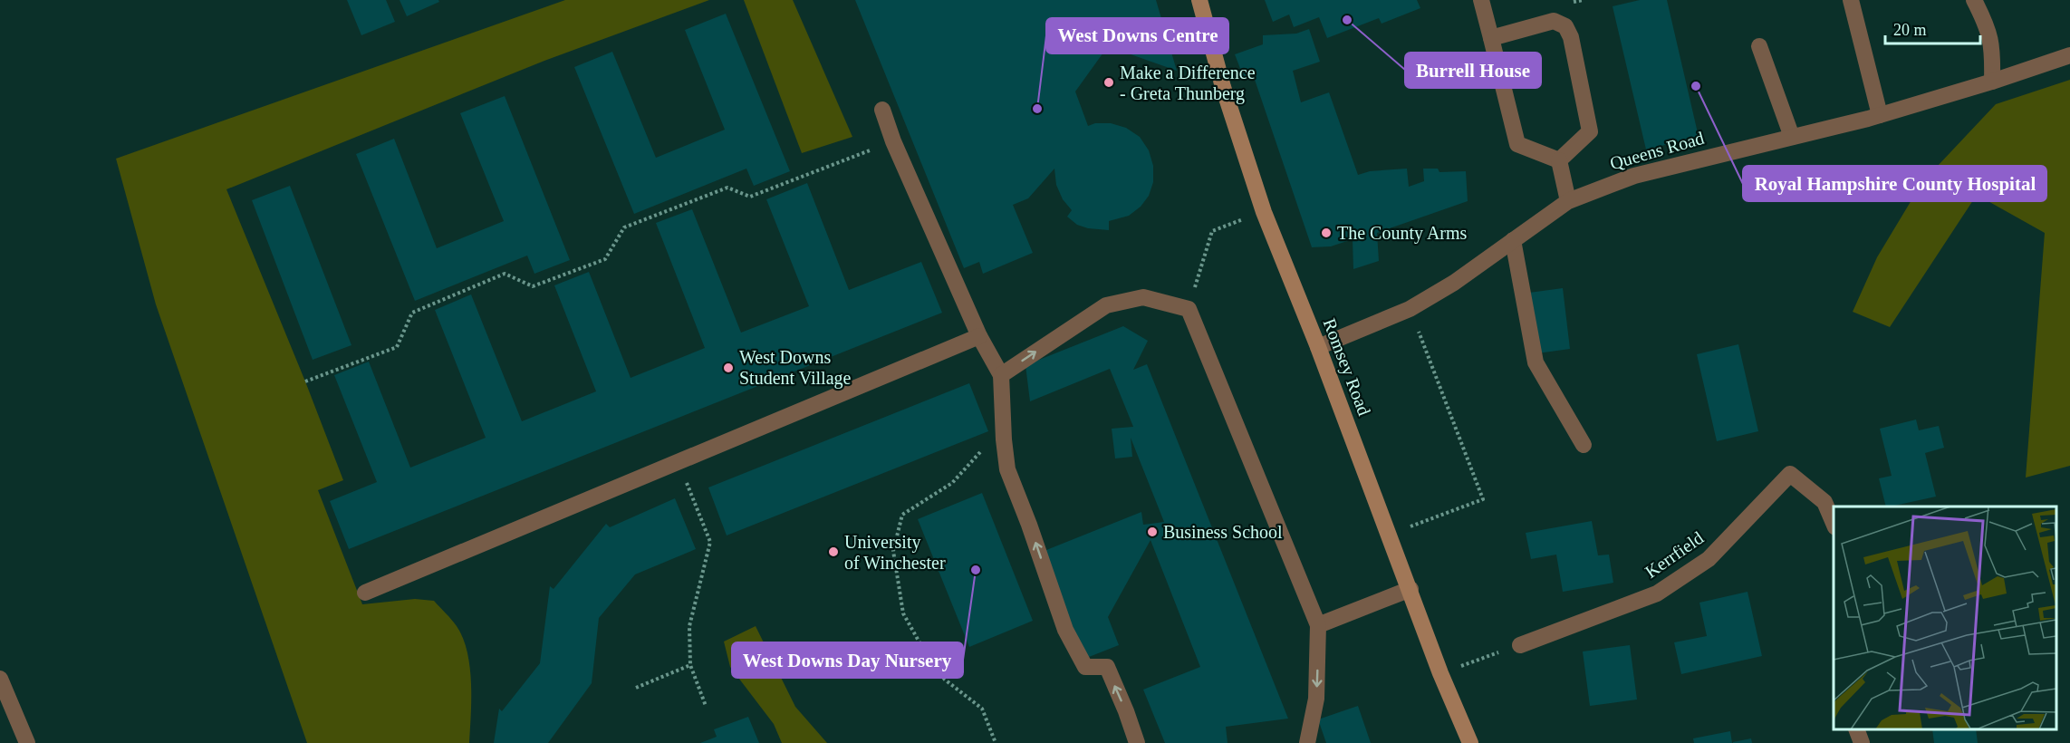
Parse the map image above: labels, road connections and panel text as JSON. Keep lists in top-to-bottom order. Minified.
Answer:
{"streets":{"main road":["Romsey Road"],"street":["Queens Road","Kerrfield"]},"crossings":[["Queens Road","Romsey Road"]],"places":["Burrell House","Make a Difference - Greta Thunberg","Royal Hampshire County Hospital","West Downs Centre","The County Arms","West Downs Student Village","Business School","University of Winchester","West Downs Day Nursery"],"scale_bar":"20 m"}
